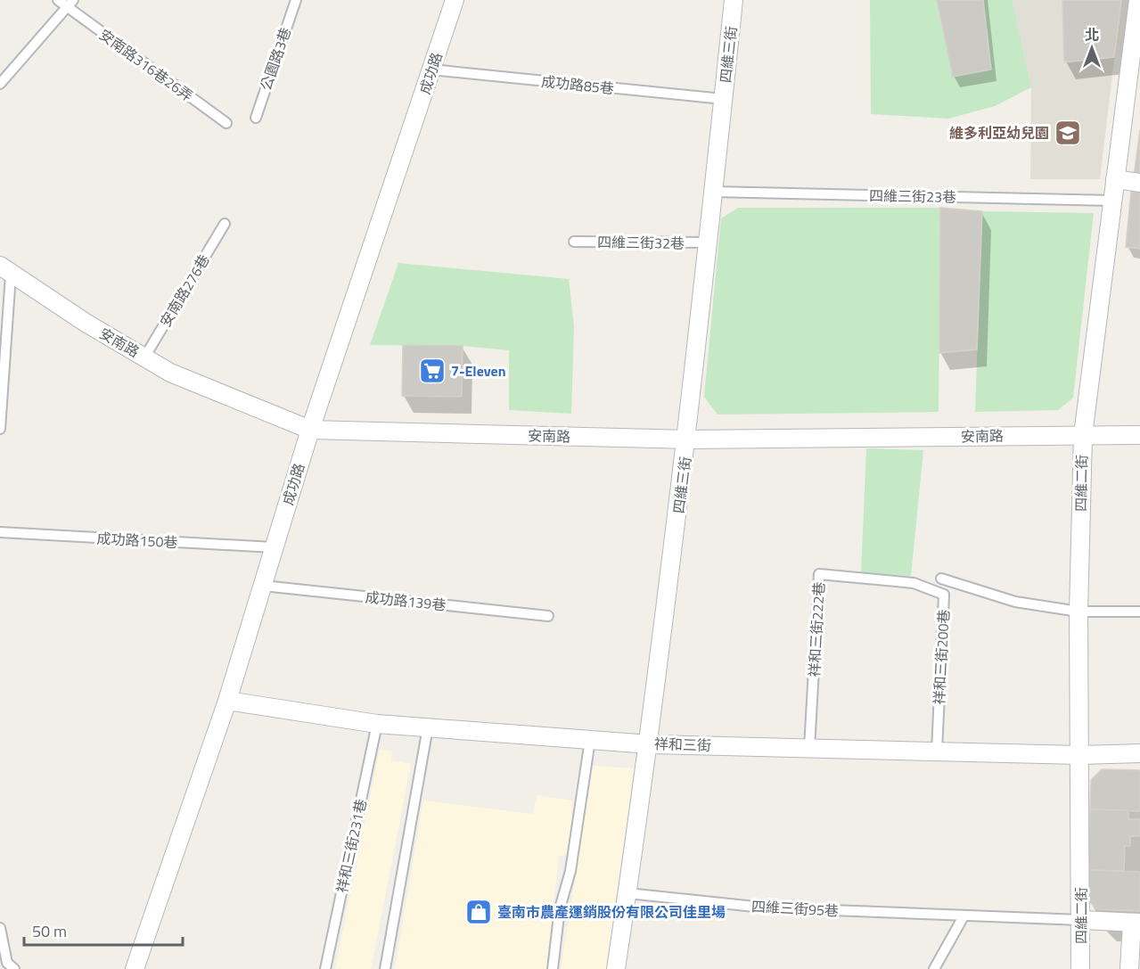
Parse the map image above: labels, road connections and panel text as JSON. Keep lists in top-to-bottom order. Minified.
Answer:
{"streets":{"street":["四維三街","成功路","安南路","四維二街","祥和三街"],"lane":["公園路3巷","安南路316巷26弄","成功路85巷","四維三街23巷","四維三街32巷","安南路276巷","成功路150巷","成功路139巷","祥和三街222巷","祥和三街200巷","祥和三街231巷","四維三街95巷"]},"crossings":[["四維三街","成功路85巷"],["四維三街","四維三街23巷"],["四維三街","四維三街32巷"],["四維三街","安南路"],["四維三街","祥和三街"],["四維三街","四維三街95巷"],["成功路","成功路85巷"],["成功路","安南路"],["成功路","成功路150巷"],["成功路","成功路139巷"],["成功路","祥和三街"],["四維三街23巷","四維二街"],["安南路276巷","安南路"],["安南路","四維二街"],["四維二街","祥和三街"],["四維二街","四維三街95巷"],["祥和三街222巷","祥和三街200巷"],["祥和三街222巷","祥和三街"],["祥和三街200巷","祥和三街"],["祥和三街","祥和三街231巷"]],"places":{"school or university":["維多利亞幼兒園"],"supermarket":["7-Eleven"],"shop":["臺南市農產運銷股份有限公司佳里場"]},"scale_bar":"50 m","north":"top"}
